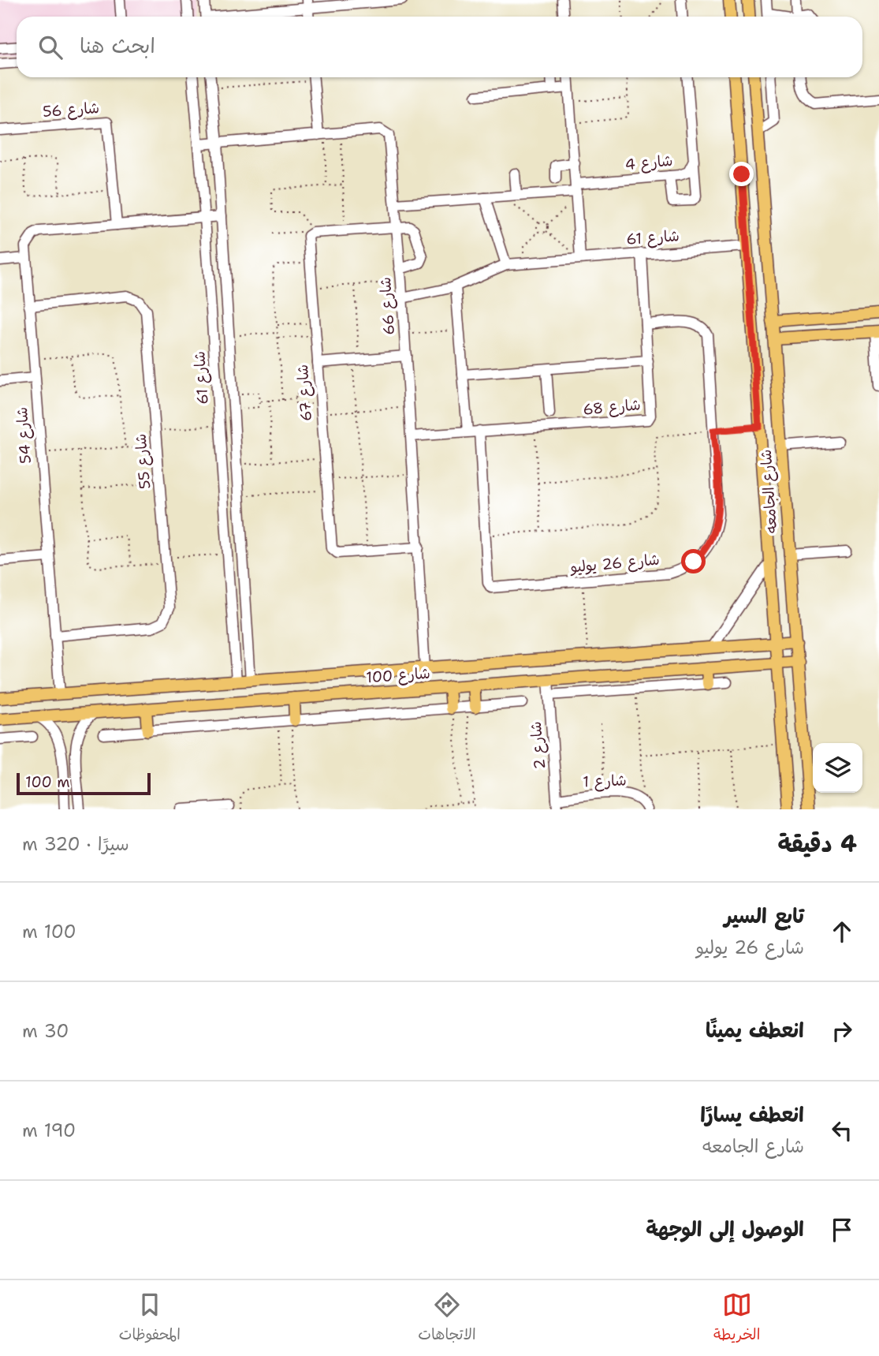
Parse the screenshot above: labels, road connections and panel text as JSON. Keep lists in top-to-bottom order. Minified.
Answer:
{"streets":{"main road":["شارع الجامعه","شارع 100"],"street":["شارع 56","شارع 4","شارع 61","شارع 66","شارع 67","شارع 68","شارع 54","شارع 55","شارع 26 يوليو","شارع 2","شارع 1"]},"crossings":[["شارع 56","شارع 54"],["شارع 4","شارع 66"],["شارع 61","شارع 66"],["شارع 61","شارع 68"],["شارع 61","شارع 54"],["شارع 61","شارع الجامعه"],["شارع 61","شارع 100"],["شارع 66","شارع 67"],["شارع 66","شارع 68"],["شارع 66","شارع 100"],["شارع 68","شارع 26 يوليو"],["شارع 54","شارع 55"],["شارع 54","شارع 100"],["شارع الجامعه","شارع 100"],["شارع 100","شارع 2"],["شارع 2","شارع 1"]],"scale_bar":"100 m","page":{"search":"ابحث هنا","scale":"100 m","heading":["4 دقيقة","سيرًا · 320 m"],"list":[["تابع السير","شارع 26 يوليو","100 m"],["انعطف يمينًا","30 m"],["انعطف يسارًا","شارع الجامعه","190 m"],"الوصول إلى الوجهة"],"nav":["الخريطة","الاتجاهات","المحفوظات"]}}
